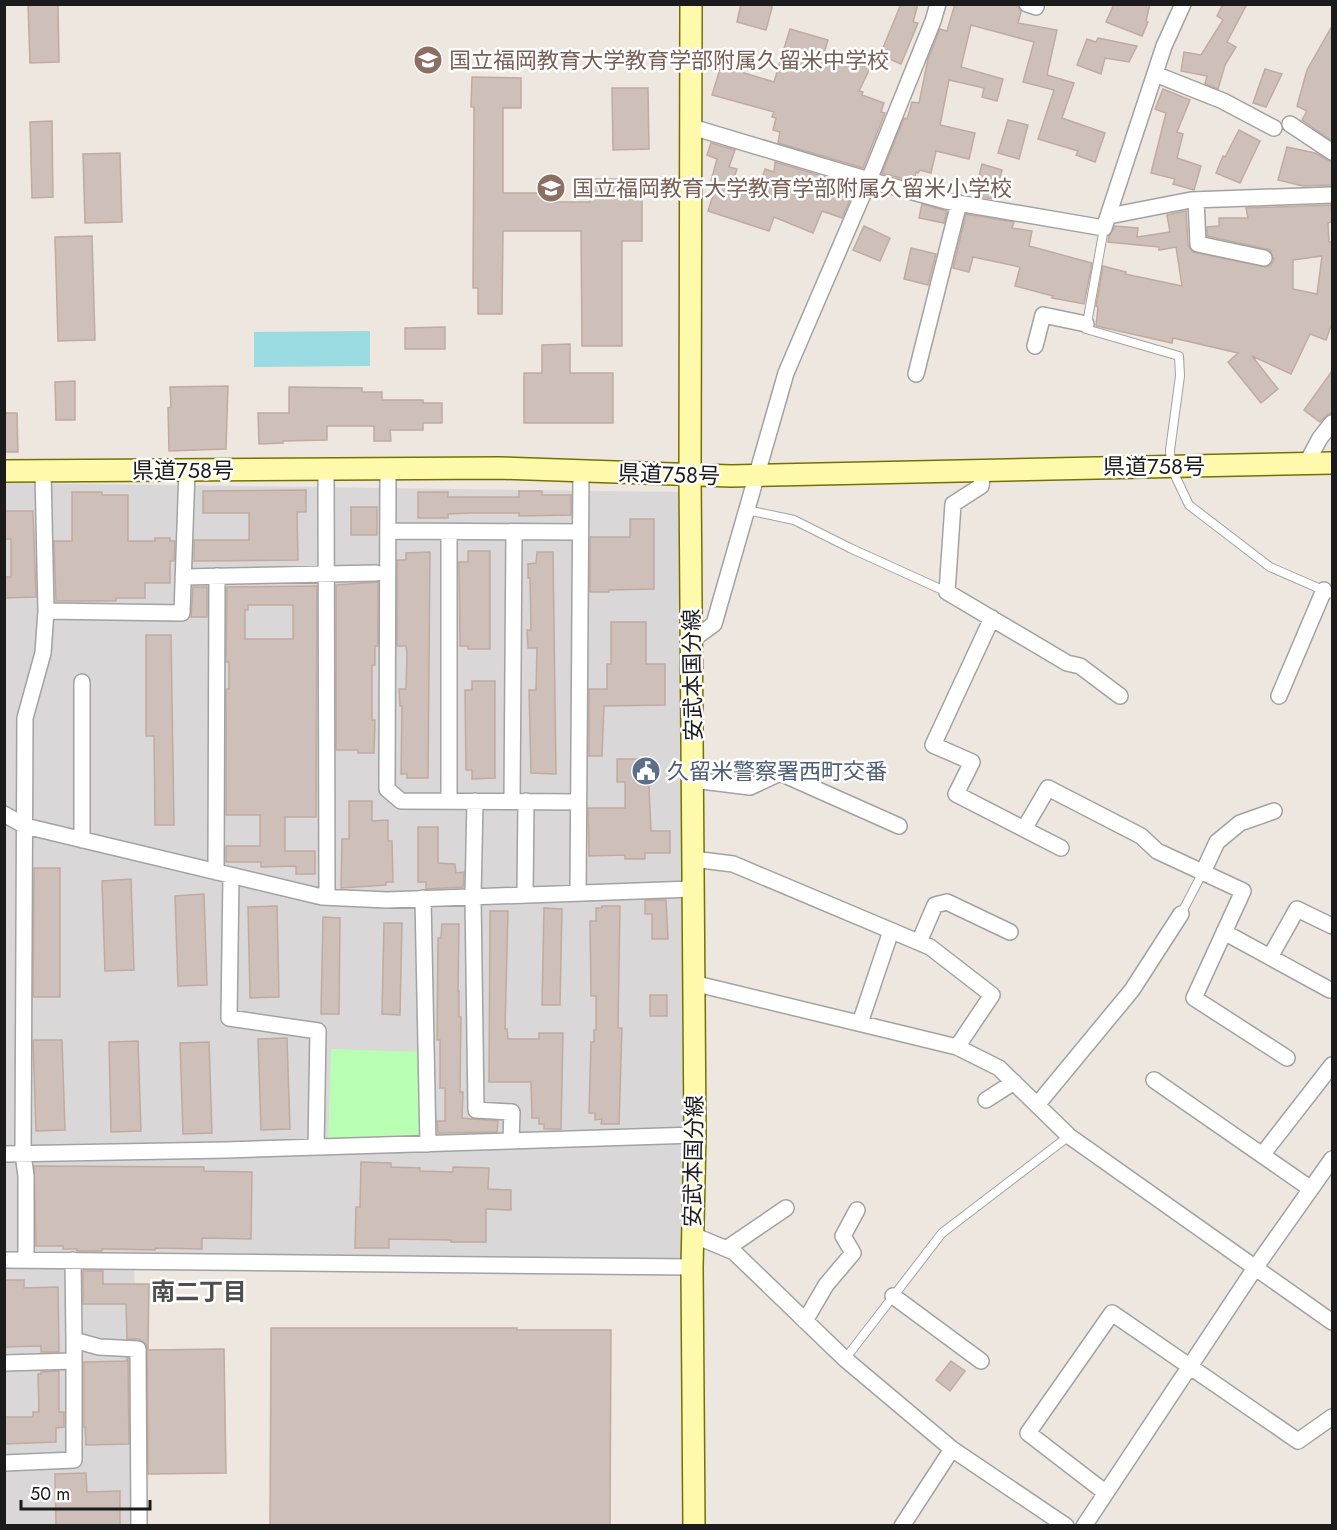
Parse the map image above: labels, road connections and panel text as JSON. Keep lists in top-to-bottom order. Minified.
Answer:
{"streets":{"main road":["県道758号","安武本国分線"]},"crossings":[["県道758号","安武本国分線"]],"districts":["南二丁目"],"places":{"school or university":["国立福岡教育大学教育学部附属久留米中学校","国立福岡教育大学教育学部附属久留米小学校"],"public building":["久留米警察署西町交番"]},"scale_bar":"50 m"}
